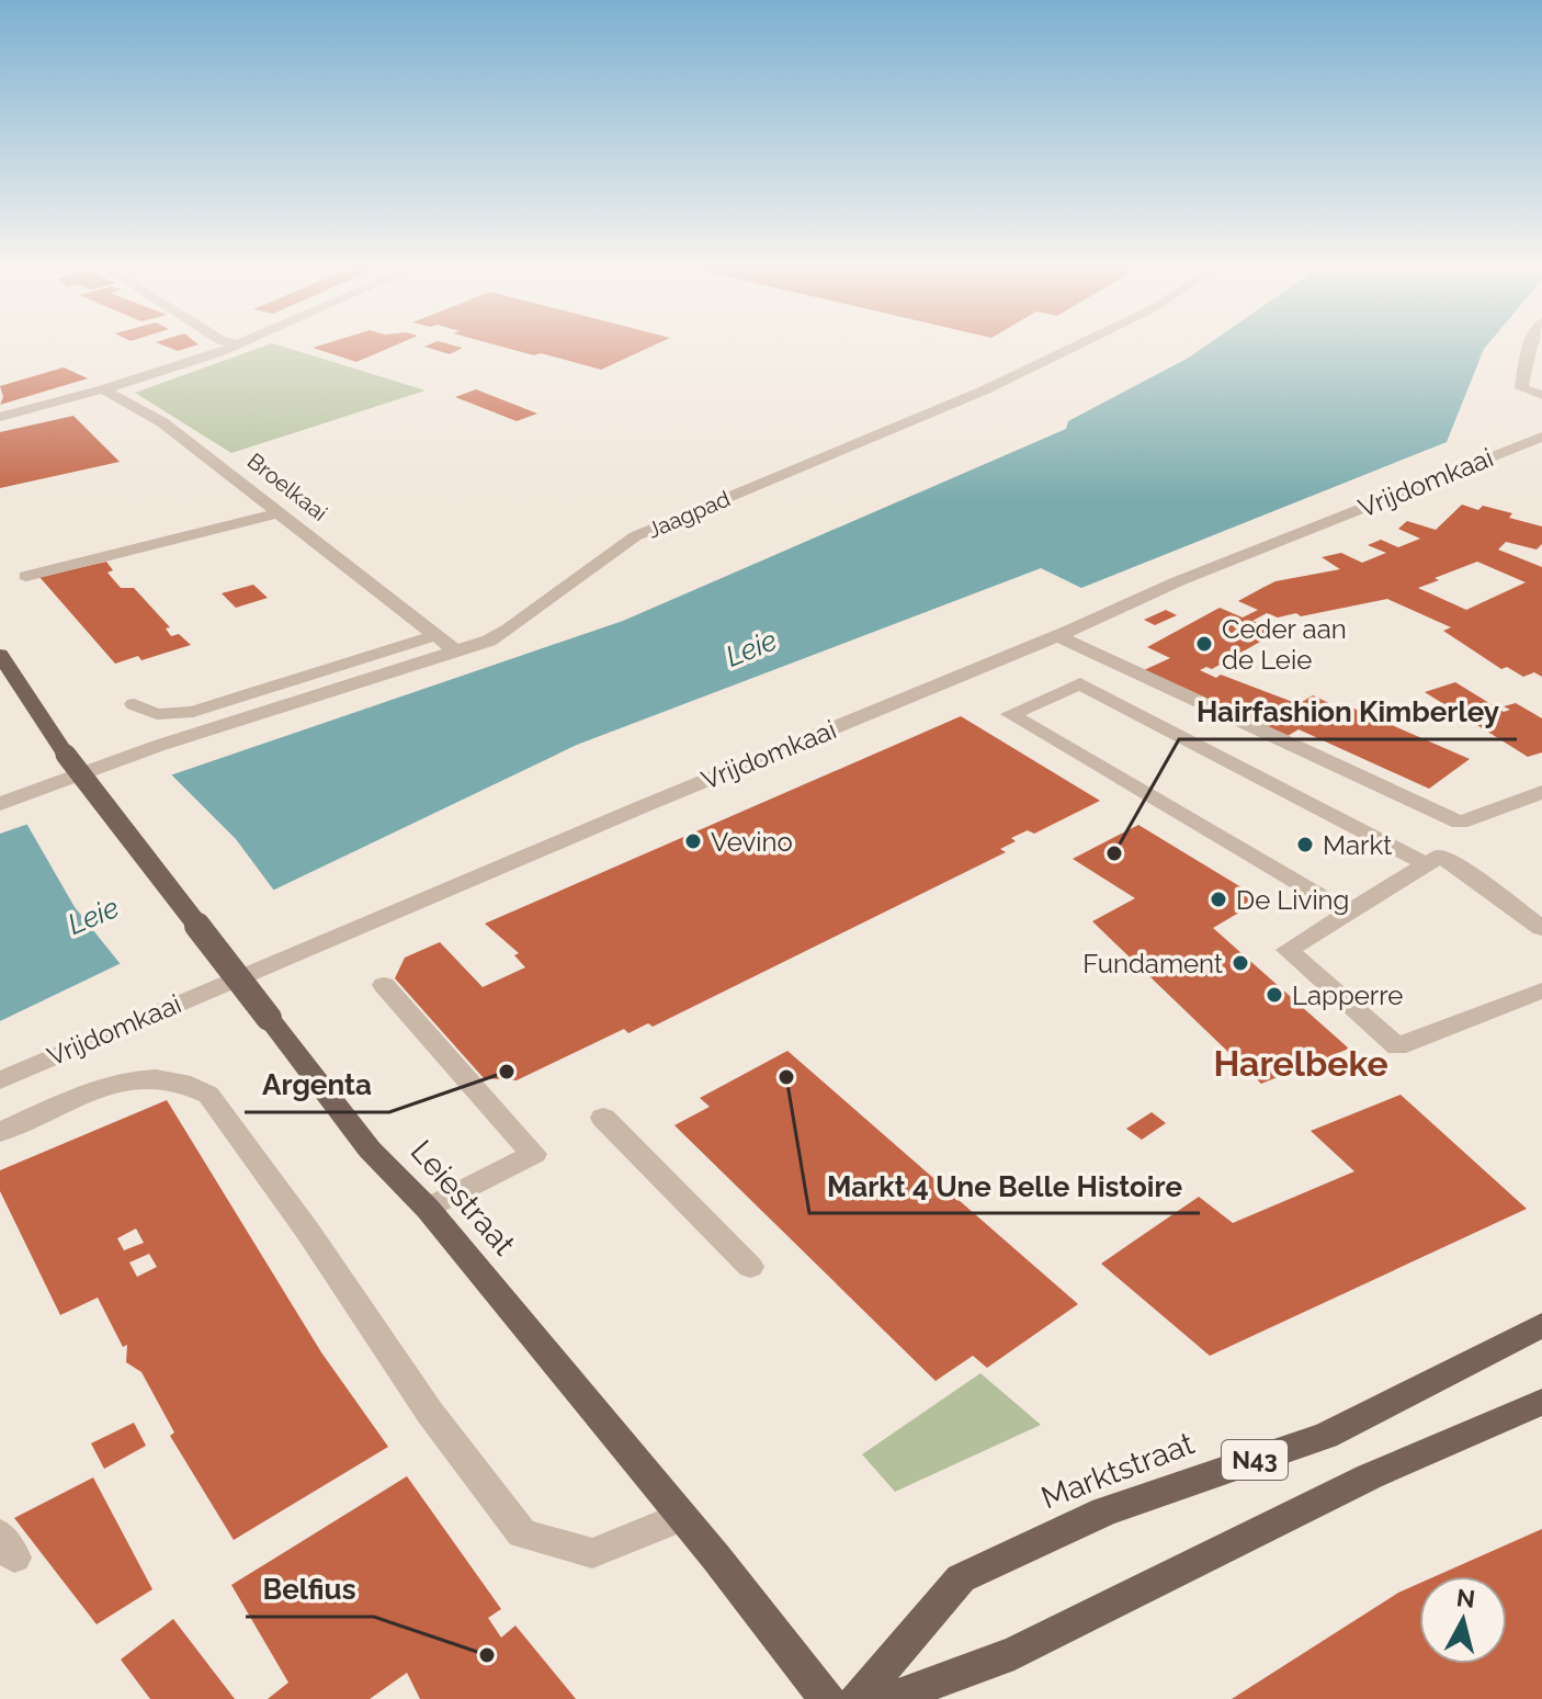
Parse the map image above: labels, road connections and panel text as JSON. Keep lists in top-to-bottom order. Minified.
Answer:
{"streets":{"main road":["Leiestraat","N43","Marktstraat"],"street":["Vrijdomkaai","Broelkaai","Jaagpad"]},"crossings":[["Broelkaai","Jaagpad"]],"districts":["Harelbeke"],"water":["Leie"],"places":["Ceder aan de Leie","Vevino","Markt","Hairfashion Kimberley","De Living","Fundament","Lapperre","Argenta","Markt 4 Une Belle Histoire","Belfius"],"north":"top"}
